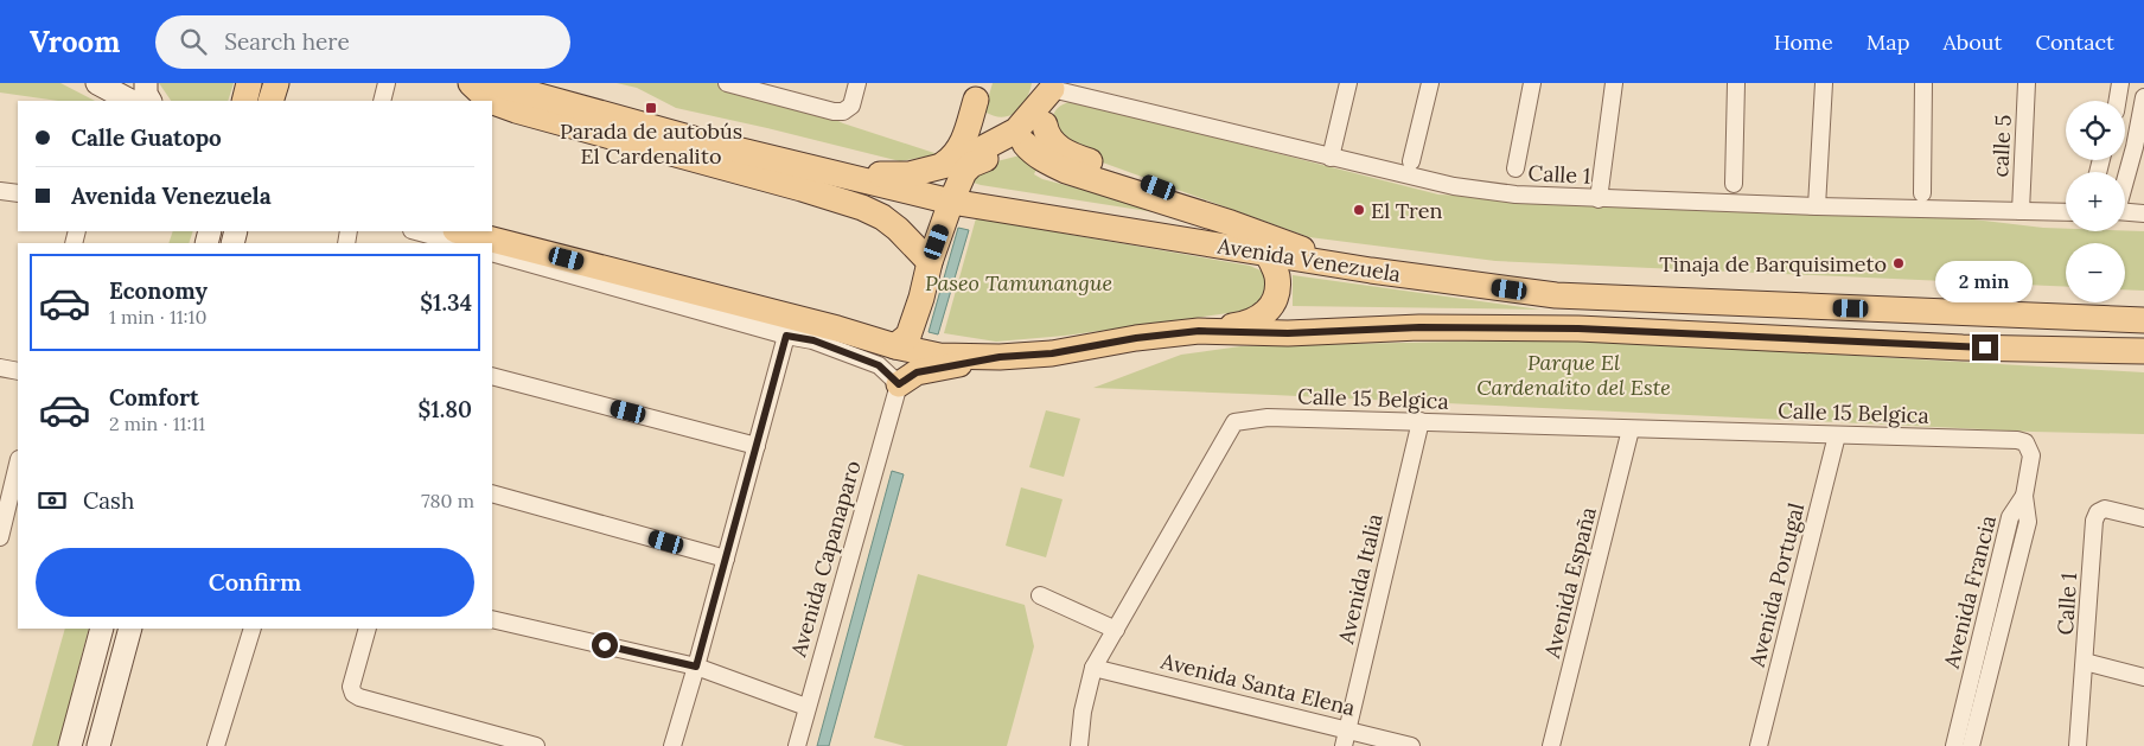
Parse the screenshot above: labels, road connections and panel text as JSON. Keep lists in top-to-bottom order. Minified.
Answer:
{"streets":{"main road":["Avenida Venezuela"],"street":["calle 5","Calle 1","Calle 15 Belgica","Avenida Capanaparo","Avenida Italia","Avenida España","Avenida Portugal","Avenida Francia","Avenida Santa Elena"]},"crossings":[["calle 5","Calle 1"],["Calle 15 Belgica","Avenida Italia"],["Calle 15 Belgica","Avenida España"],["Calle 15 Belgica","Avenida Portugal"],["Calle 15 Belgica","Avenida Francia"],["Calle 15 Belgica","Avenida Santa Elena"],["Avenida Italia","Avenida Santa Elena"]],"parks":["Paseo Tamunangue","Parque El Cardenalito del Este"],"places":{"transit":["Parada de autobús El Cardenalito"],"other":["El Tren","Tinaja de Barquisimeto"]},"page":{"header":"Vroom","search":"Search here","nav":["Home","Map","About","Contact"],"map_buttons":["+","−"],"banner":["Calle Guatopo","Avenida Venezuela"],"list":[{"name":"Economy","note":"1 min · 11:10","value":"$1.34"},{"name":"Comfort","note":"2 min · 11:11","value":"$1.80"}],"bubble":"2 min","pay":["Cash","780 m"],"buttons":"Confirm"}}
